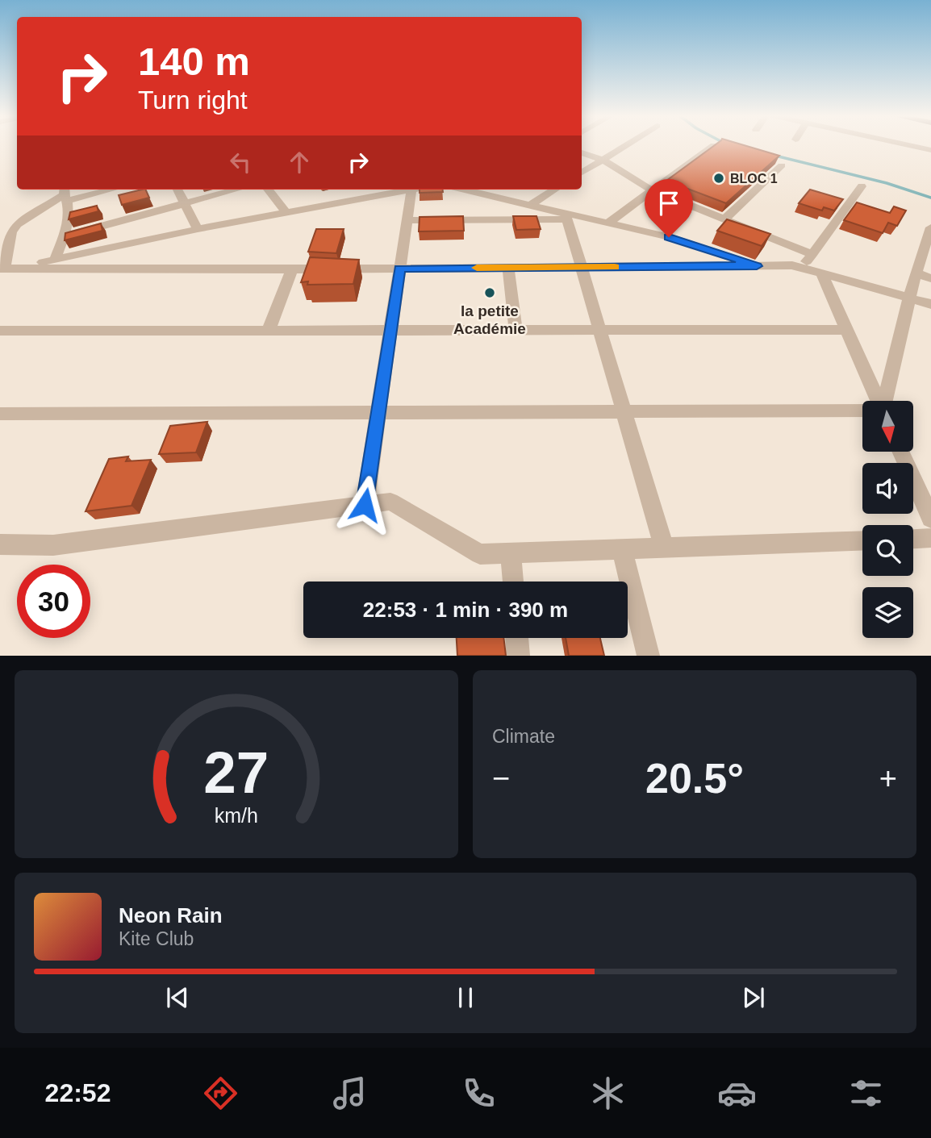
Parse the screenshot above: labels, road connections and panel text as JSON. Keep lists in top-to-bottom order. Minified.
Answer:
{"places":["BLOC 1","la petite Académie"],"north":"bottom","page":{"turn":["140 m","Turn right"],"limit":"30","trip":"22:53 · 1 min · 390 m","tile":"Climate","heat":["−","20.5°","+"],"song":["Neon Rain","Kite Club"],"tabs":"22:52","gauge":["27","km/h"]}}
